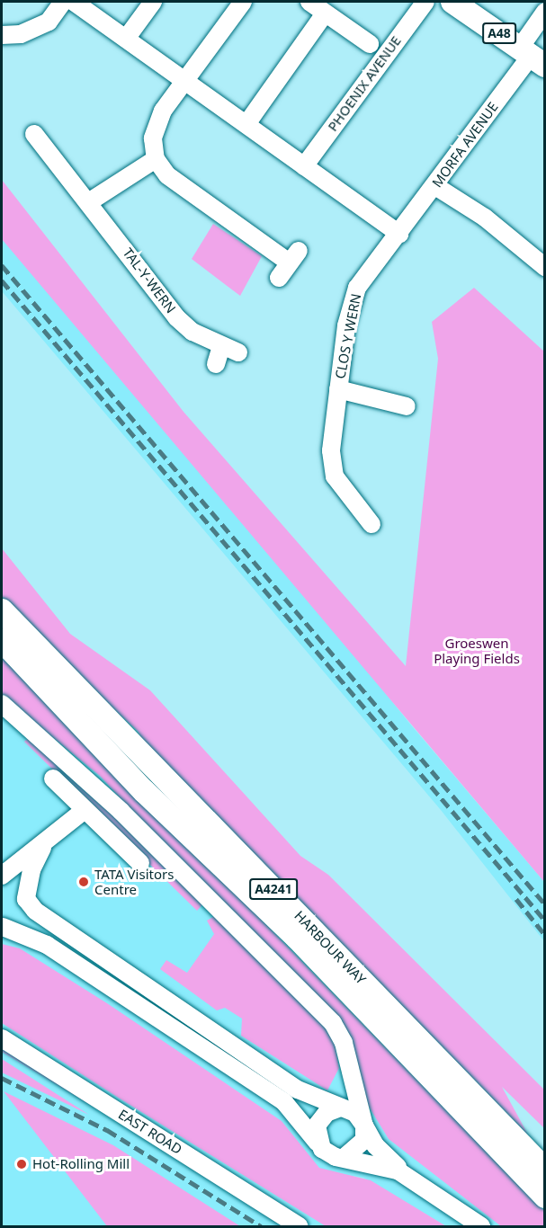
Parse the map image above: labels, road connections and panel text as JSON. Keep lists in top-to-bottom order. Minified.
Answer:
{"streets":{"main road":["A48","A4241","HARBOUR WAY"],"street":["PHOENIX AVENUE","MORFA AVENUE","TAL-Y-WERN","CLOS Y WERN","EAST ROAD"]},"crossings":[["A48","MORFA AVENUE"],["MORFA AVENUE","CLOS Y WERN"]],"parks":["Groeswen Playing Fields"],"places":["TATA Visitors Centre","Hot-Rolling Mill"]}
